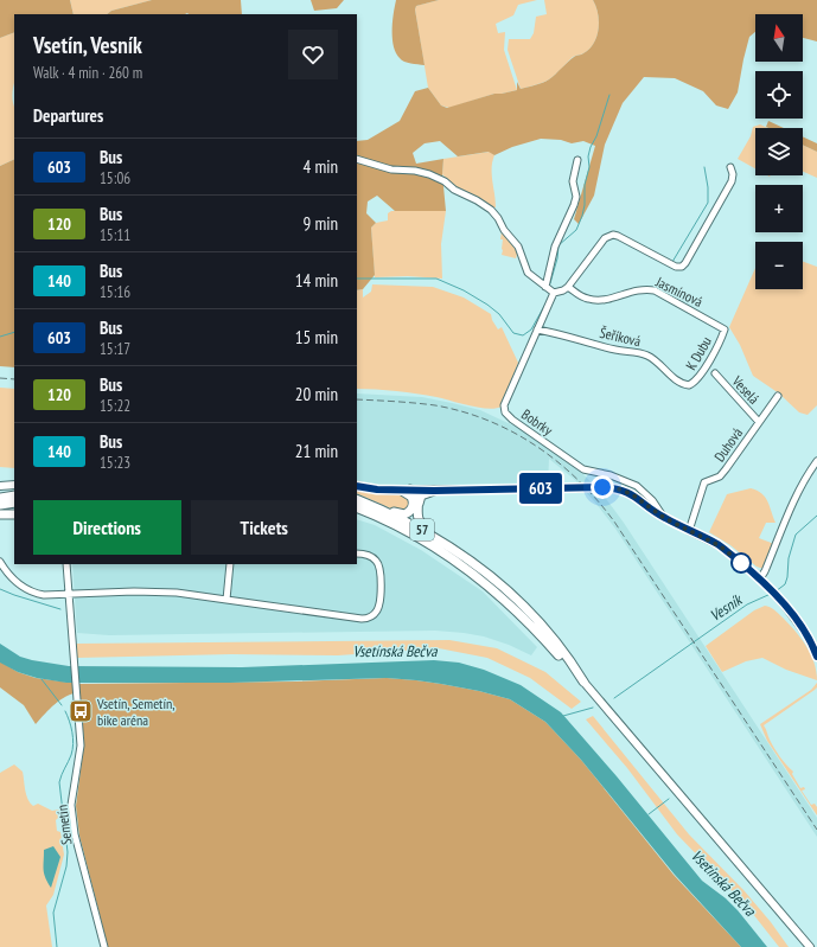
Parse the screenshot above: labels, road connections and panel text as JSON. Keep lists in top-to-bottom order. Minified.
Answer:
{"streets":{"highway":["57"],"street":["Jasmínová","Šeříková","K Dubu","Veselá","Bobrky","Duhová","Semetín"]},"crossings":[["Jasmínová","K Dubu"],["Šeříková","K Dubu"],["Šeříková","Bobrky"],["Veselá","Duhová"],["Bobrky","Duhová"]],"water":["Vesník","Vsetínská Bečva"],"places":{"bus stop":["Vsetín, Semetín, bike aréna"]},"lines":["bus line 603"],"north":"top","page":{"on_map":"603","map_buttons":["+","−"],"heading":[["Vsetín, Vesník","Walk · 4 min · 260 m"],"Departures"],"list":[{"mark":"603","name":"Bus","note":"15:06","value":"4 min"},{"mark":"120","name":"Bus","note":"15:11","value":"9 min"},{"mark":"140","name":"Bus","note":"15:16","value":"14 min"},{"mark":"603","name":"Bus","note":"15:17","value":"15 min"},{"mark":"120","name":"Bus","note":"15:22","value":"20 min"},{"mark":"140","name":"Bus","note":"15:23","value":"21 min"}],"buttons":["Directions","Tickets"]}}
